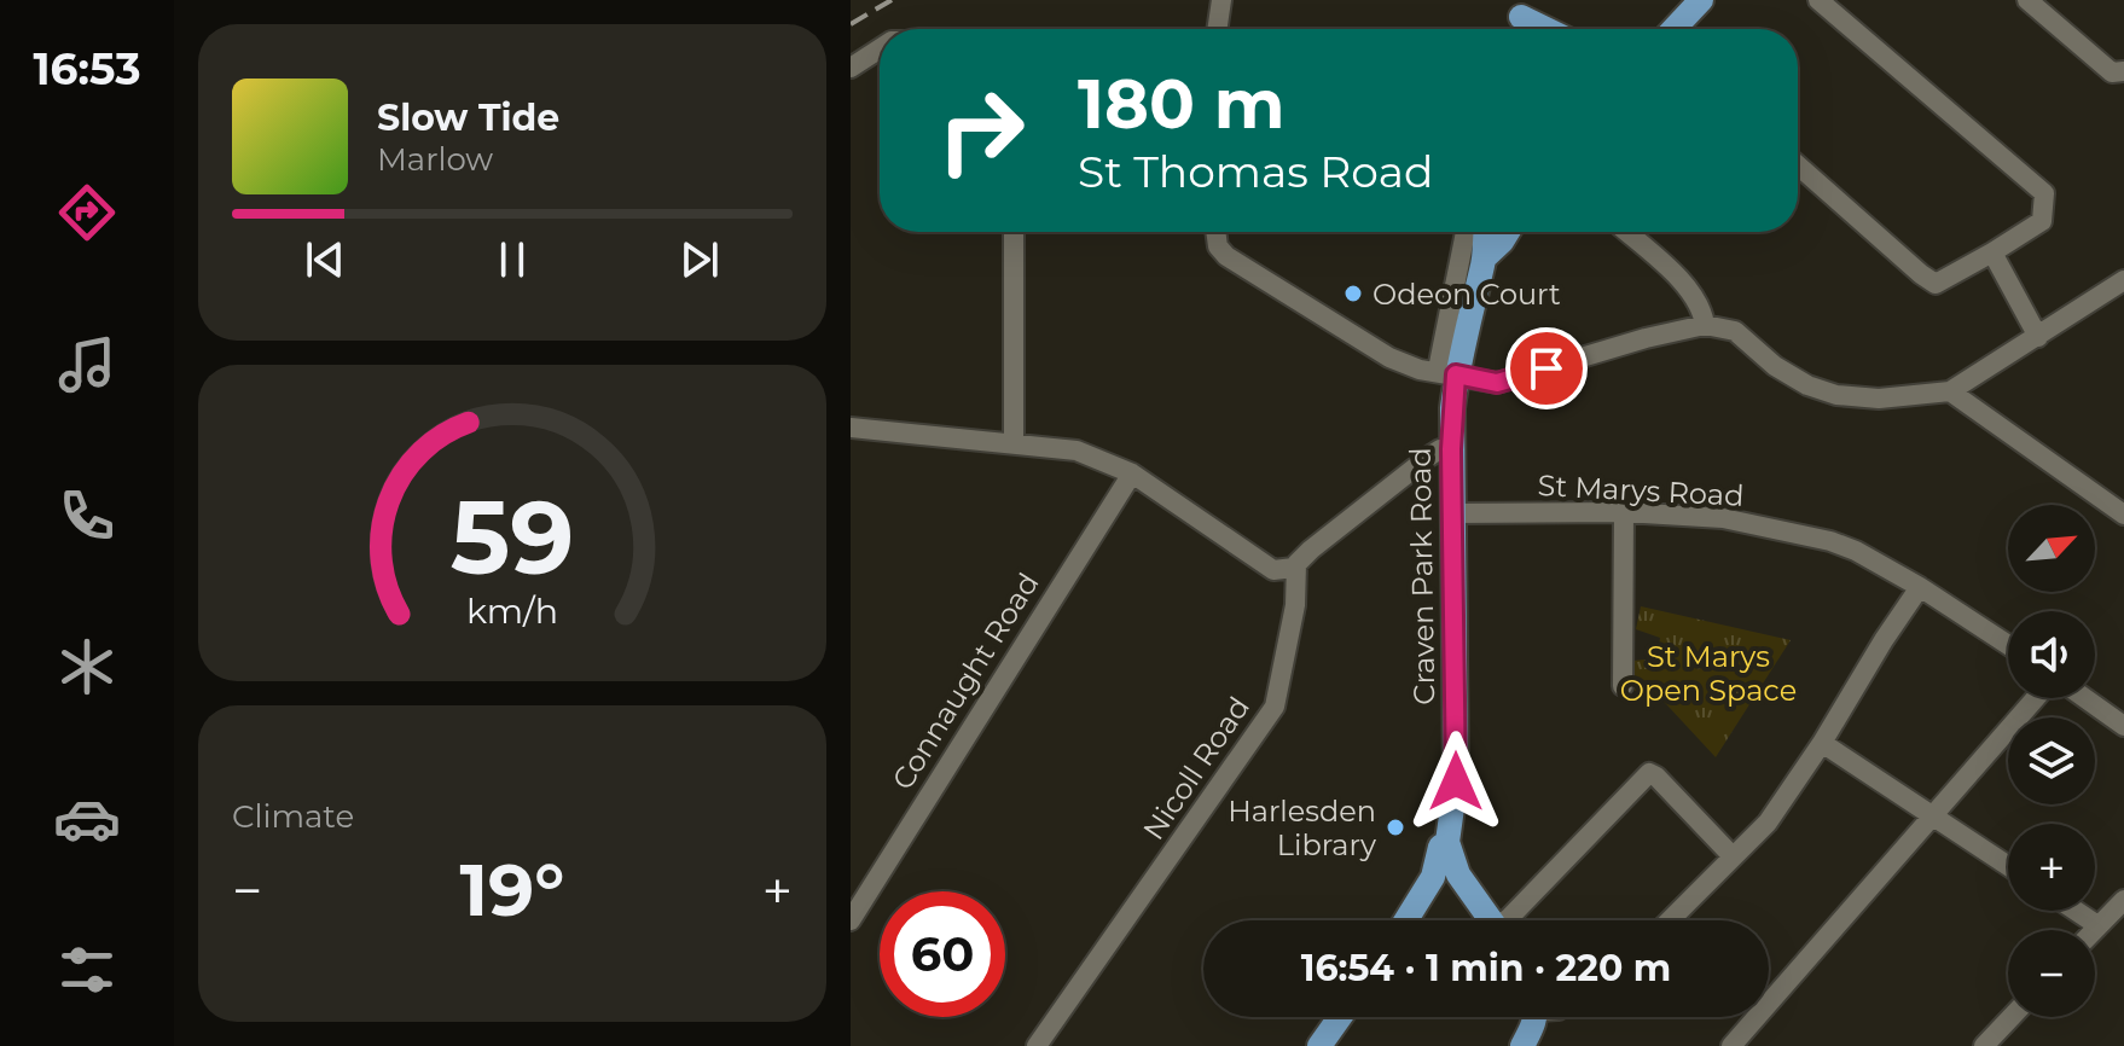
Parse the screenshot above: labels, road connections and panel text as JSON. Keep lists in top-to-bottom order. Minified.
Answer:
{"streets":{"main road":["Craven Park Road"],"street":["St Marys Road","Connaught Road","Nicoll Road"]},"crossings":[["St Marys Road","Craven Park Road"]],"parks":["St Marys Open Space"],"places":["Odeon Court","Harlesden Library"],"north":"top right","page":{"tabs":"16:53","turn":["180 m","St Thomas Road"],"song":["Slow Tide","Marlow"],"map_buttons":["+","−"],"tile":"Climate","heat":["−","19°","+"],"limit":"60","trip":"16:54 · 1 min · 220 m","gauge":["59","km/h"]}}
